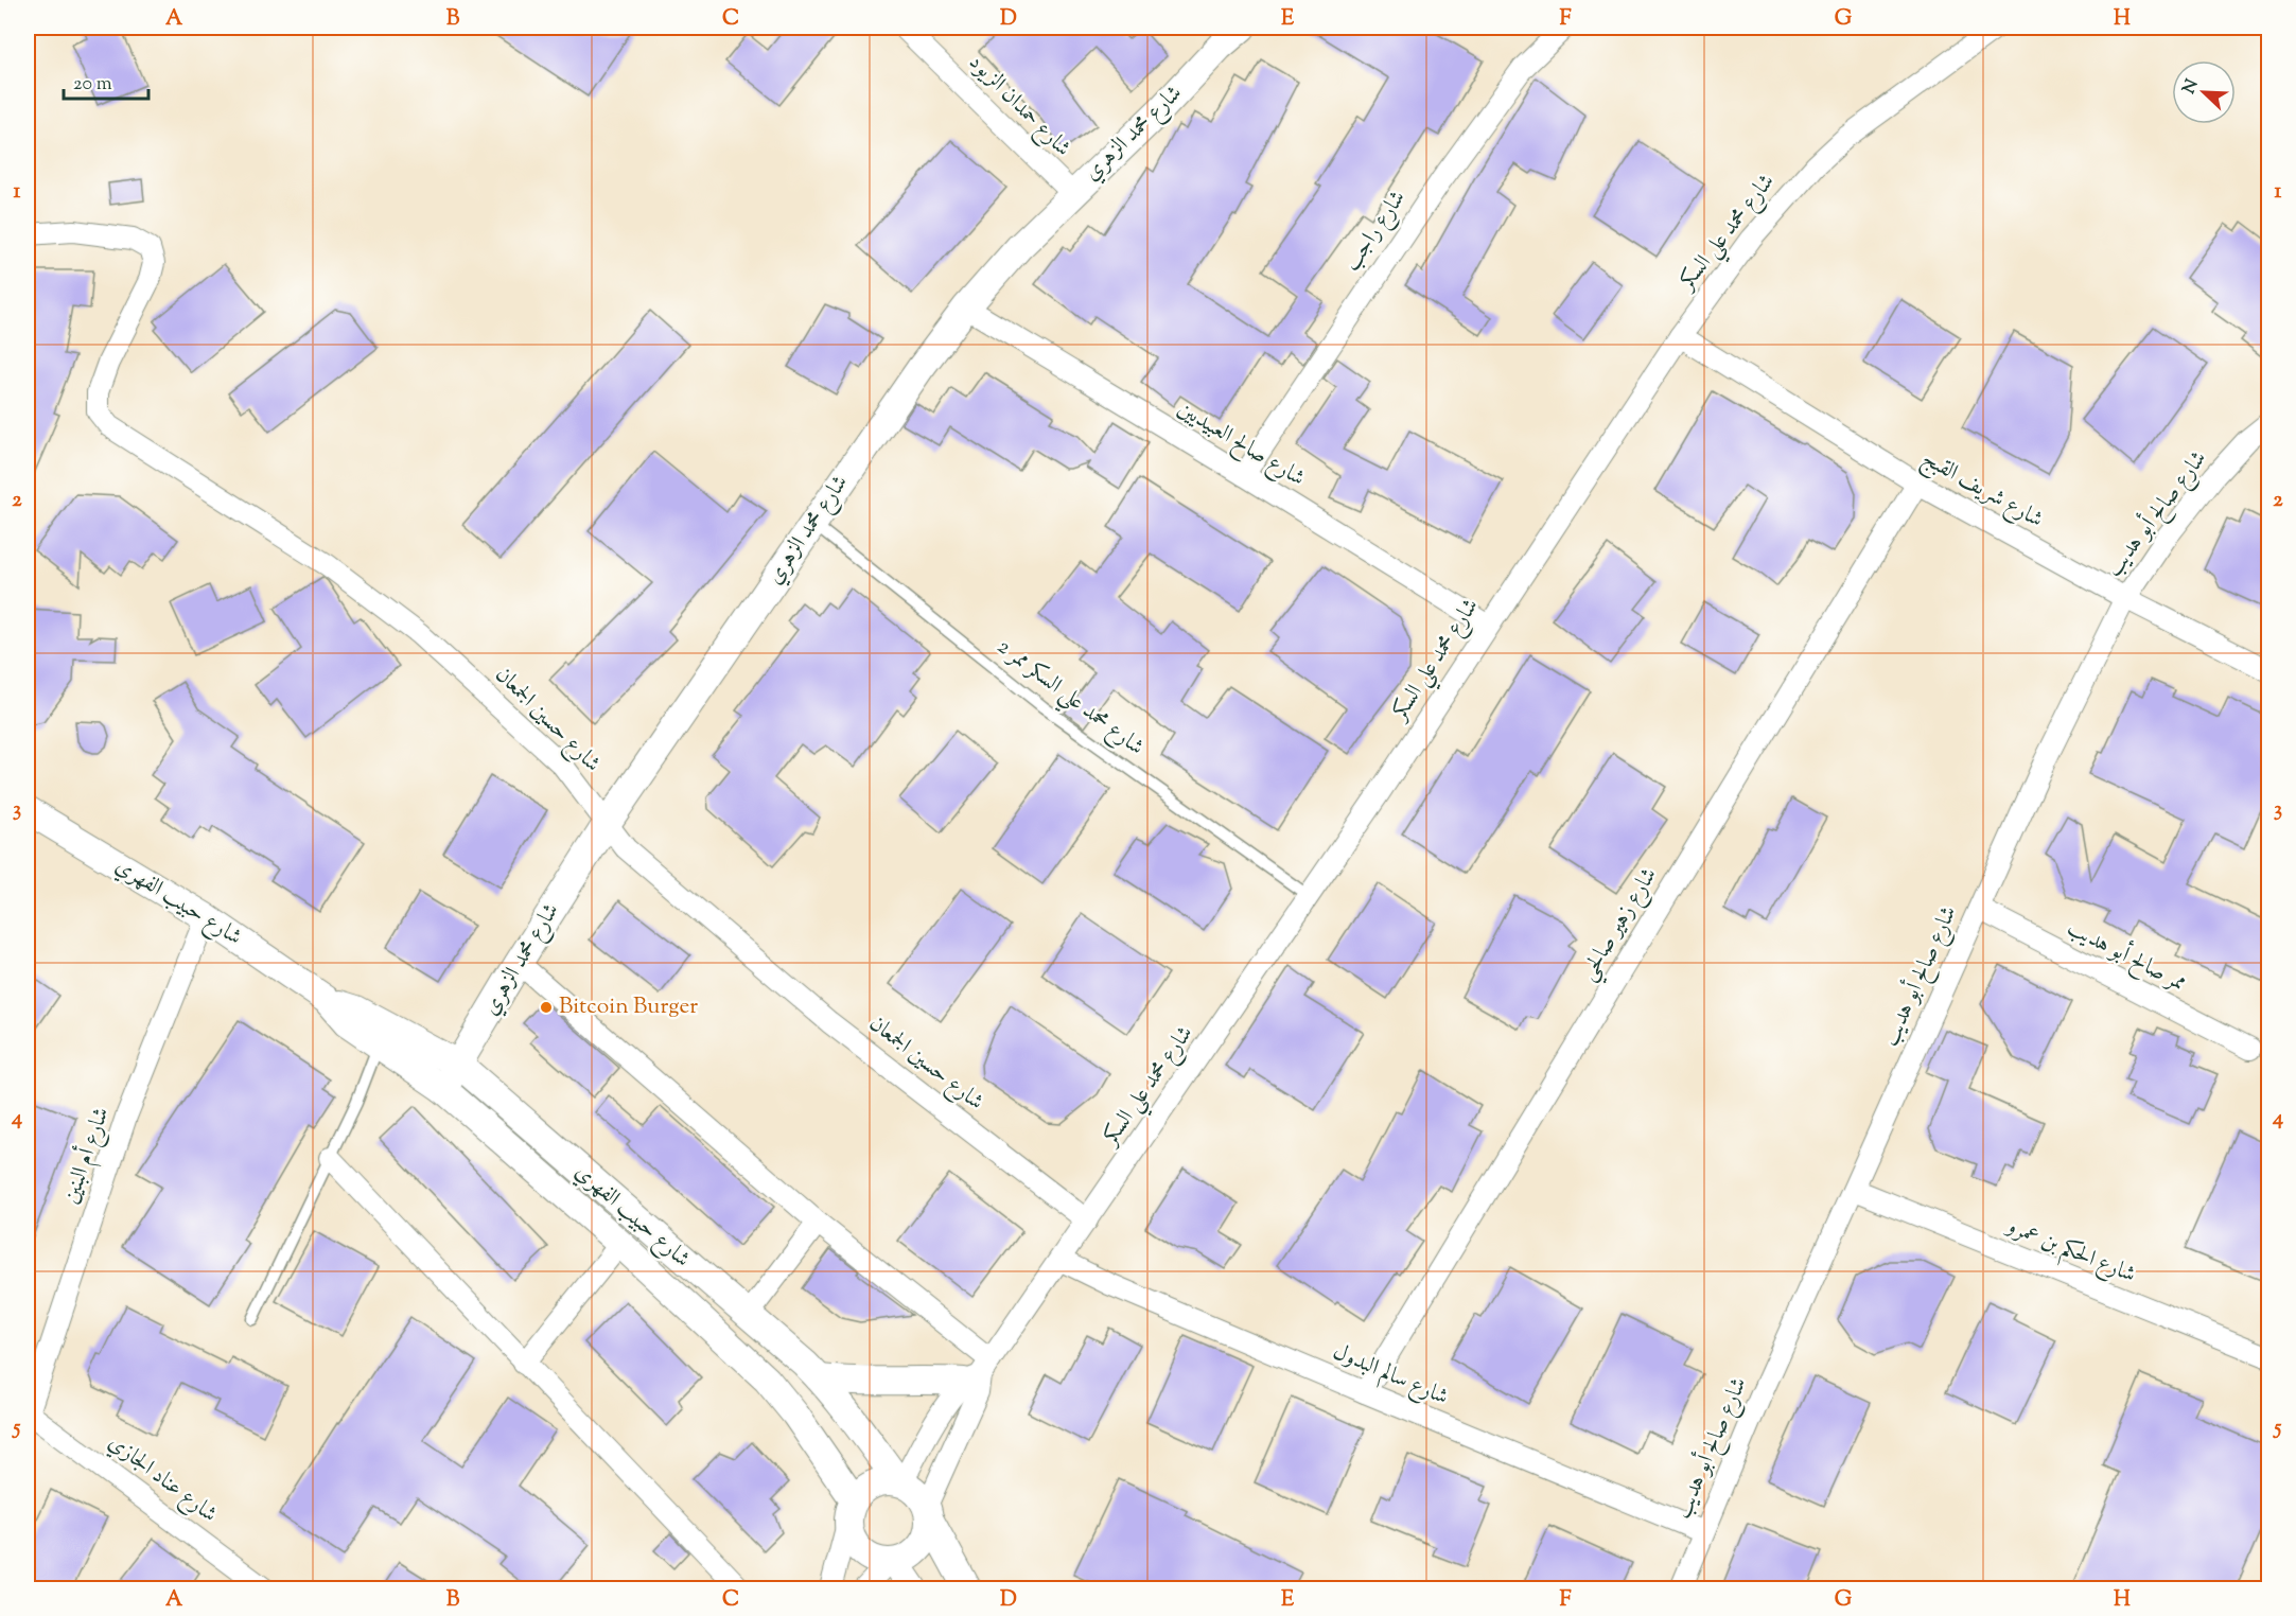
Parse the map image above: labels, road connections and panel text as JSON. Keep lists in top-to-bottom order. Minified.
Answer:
{"streets":{"street":["شارع حمدان الزيود","شارع محمد الزهري","شارع راجب","شارع محمد علي السكر","شارع صالح العبيديين","شارع شريف القبج","شارع صالح أبو هديب","شارع حسين الجمعان","شارع حبيب الفهري","شارع زهير صالحي","ممر صالح أبو هديب","شارع أم البنين","شارع الحكم بن عمرو","شارع سالم البدول","شارع عناد الجازي"],"lane":["شارع محمد علي السكر ممر 2"]},"crossings":[["شارع حمدان الزيود","شارع محمد الزهري"],["شارع محمد الزهري","شارع صالح العبيديين"],["شارع محمد الزهري","شارع محمد علي السكر ممر 2"],["شارع محمد الزهري","شارع حسين الجمعان"],["شارع محمد الزهري","شارع حبيب الفهري"],["شارع راجب","شارع صالح العبيديين"],["شارع محمد علي السكر","شارع صالح العبيديين"],["شارع محمد علي السكر","شارع شريف القبج"],["شارع محمد علي السكر","شارع محمد علي السكر ممر 2"],["شارع محمد علي السكر","شارع حسين الجمعان"],["شارع محمد علي السكر","شارع حبيب الفهري"],["شارع محمد علي السكر","شارع سالم البدول"],["شارع شريف القبج","شارع صالح أبو هديب"],["شارع شريف القبج","شارع زهير صالحي"],["شارع صالح أبو هديب","ممر صالح أبو هديب"],["شارع صالح أبو هديب","شارع الحكم بن عمرو"],["شارع صالح أبو هديب","شارع سالم البدول"],["شارع حبيب الفهري","شارع أم البنين"],["شارع زهير صالحي","شارع سالم البدول"],["شارع أم البنين","شارع عناد الجازي"]],"places":["Bitcoin Burger"],"scale_bar":"20 m","north":"top left","grid":{"columns":["A","B","C","D","E","F","G","H"],"rows":["1","2","3","4","5"]}}
